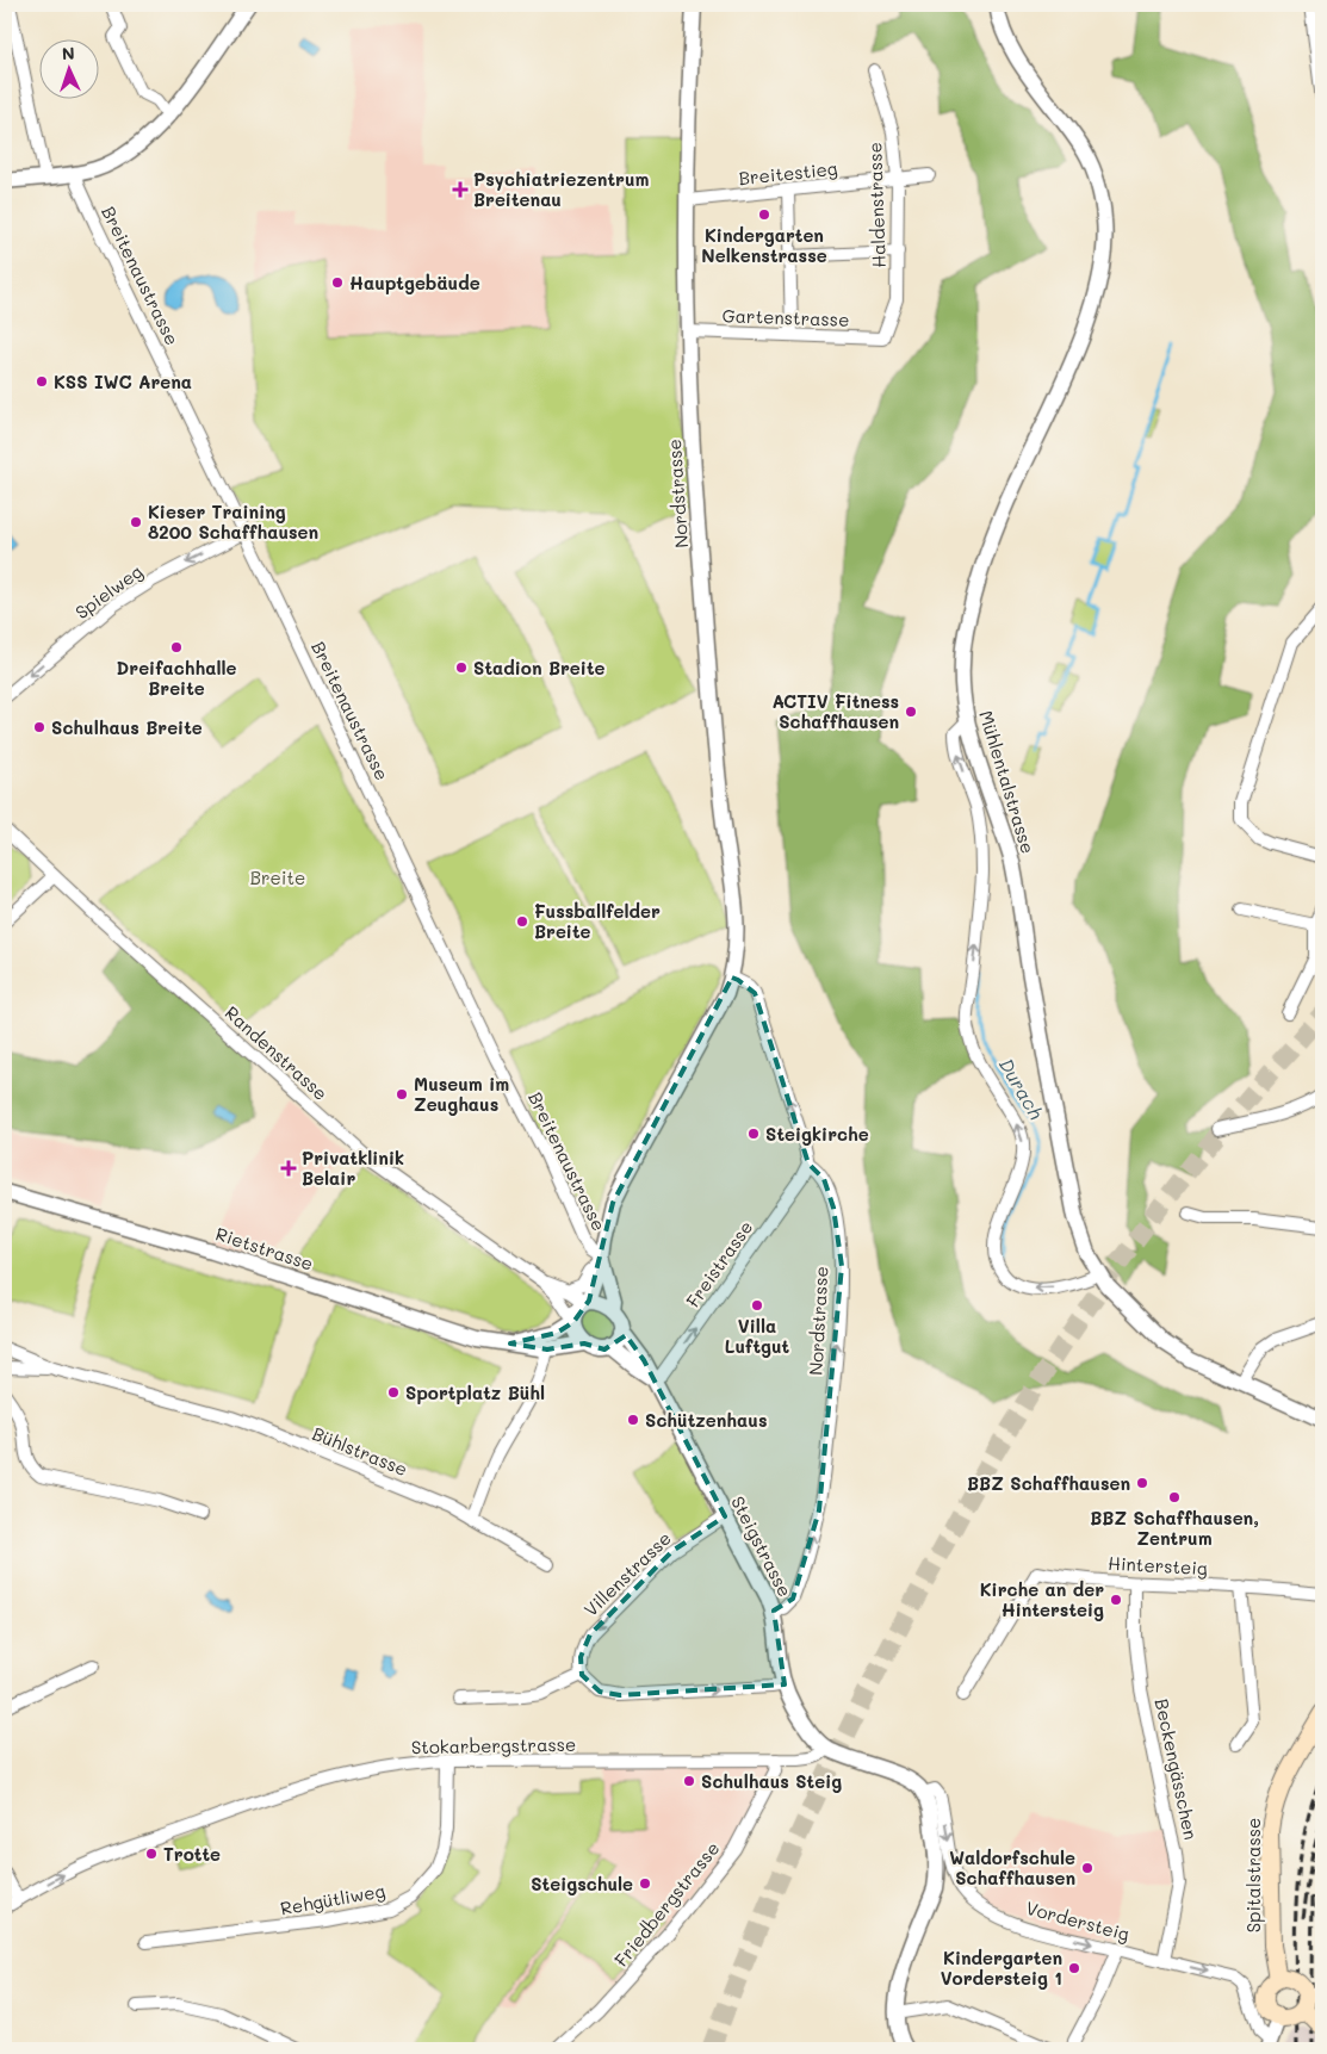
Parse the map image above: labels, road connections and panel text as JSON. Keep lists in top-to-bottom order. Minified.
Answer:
{"streets":{"main road":["Spitalstrasse"],"street":["Breitestieg","Haldenstrasse","Breitenaustrasse","Gartenstrasse","Nordstrasse","Spielweg","Mühlentalstrasse","Randenstrasse","Rietstrasse","Freistrasse","Bühlstrasse","Steigstrasse","Hintersteig","Villenstrasse","Stokarbergstrasse","Beckengässchen","Rehgütliweg","Friedbergstrasse","Vordersteig"]},"crossings":[["Breitestieg","Haldenstrasse"],["Breitestieg","Nordstrasse"],["Haldenstrasse","Gartenstrasse"],["Breitenaustrasse","Nordstrasse"],["Breitenaustrasse","Spielweg"],["Gartenstrasse","Nordstrasse"],["Nordstrasse","Randenstrasse"],["Nordstrasse","Rietstrasse"],["Nordstrasse","Freistrasse"],["Nordstrasse","Steigstrasse"],["Randenstrasse","Rietstrasse"],["Randenstrasse","Steigstrasse"],["Rietstrasse","Steigstrasse"],["Freistrasse","Steigstrasse"],["Steigstrasse","Villenstrasse"],["Steigstrasse","Stokarbergstrasse"],["Steigstrasse","Vordersteig"],["Hintersteig","Beckengässchen"],["Stokarbergstrasse","Rehgütliweg"],["Stokarbergstrasse","Friedbergstrasse"],["Beckengässchen","Vordersteig"]],"one_way":["Spielweg","Freistrasse","Villenstrasse","Stokarbergstrasse","Vordersteig"],"water":["Durach"],"parks":["Breite"],"places":{"health":["Psychiatriezentrum Breitenau","Privatklinik Belair"],"other":["Kindergarten Nelkenstrasse","Hauptgebäude","KSS IWC Arena","Kieser Training 8200 Schaffhausen","Dreifachhalle Breite","Stadion Breite","ACTIV Fitness Schaffhausen","Schulhaus Breite","Fussballfelder Breite","Museum im Zeughaus","Steigkirche","Villa Luftgut","Sportplatz Bühl","Schützenhaus","BBZ Schaffhausen","BBZ Schaffhausen, Zentrum","Kirche an der Hintersteig","Schulhaus Steig","Trotte","Waldorfschule Schaffhausen","Steigschule","Kindergarten Vordersteig 1"]},"north":"top"}
